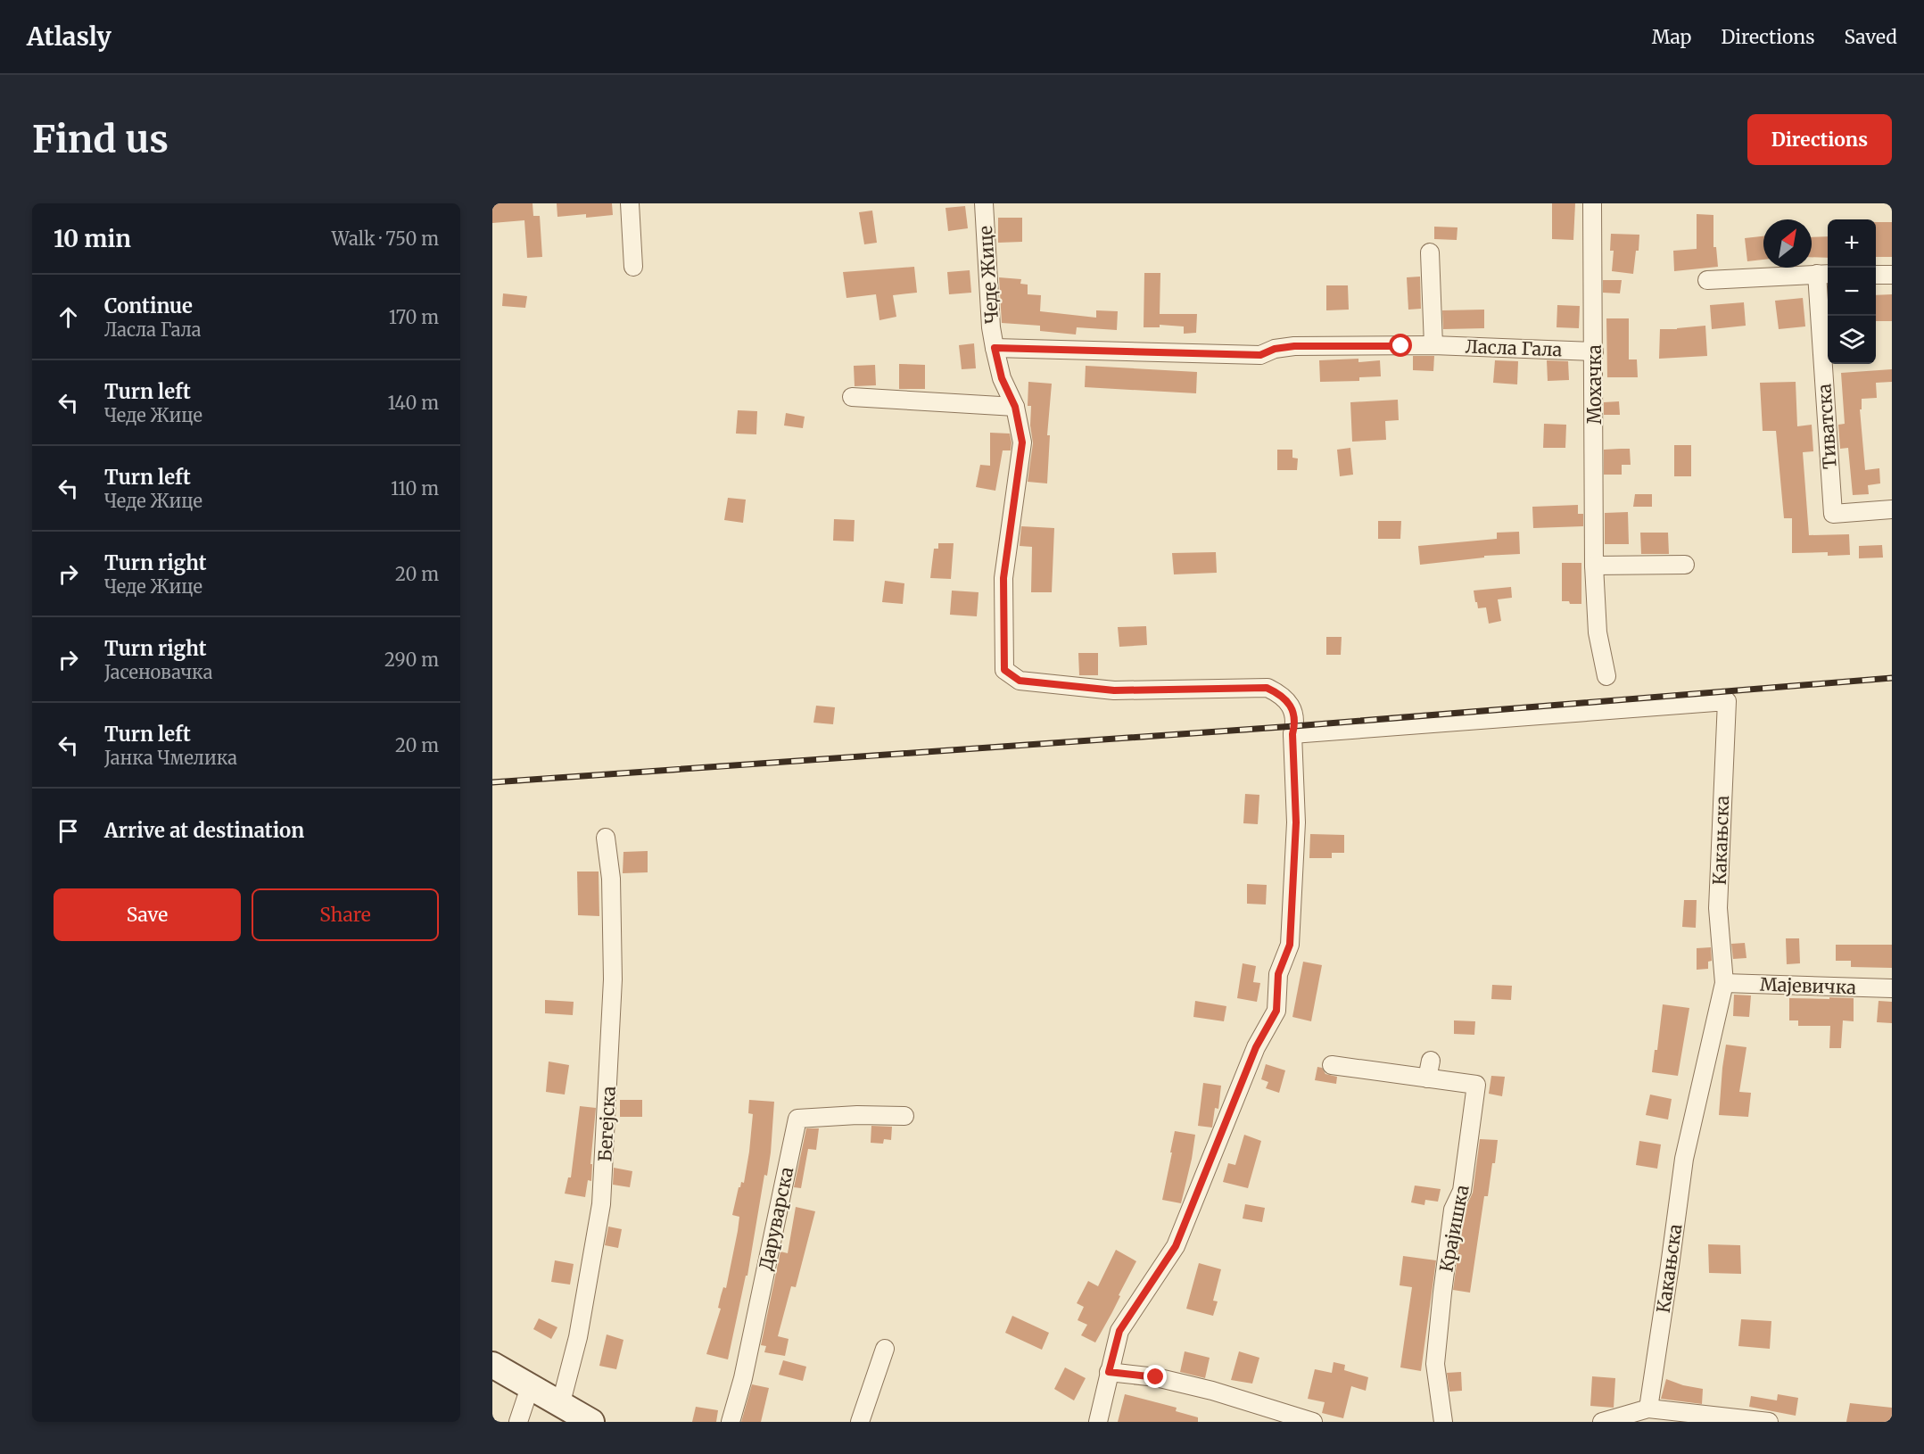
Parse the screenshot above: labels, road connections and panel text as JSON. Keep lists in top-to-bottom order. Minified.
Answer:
{"streets":{"street":["Чеде Жице","Ласла Гала","Мохачка","Тиватска","Какањска","Мајевичка","Бегејска","Даруварска","Крајишка"]},"crossings":[["Чеде Жице","Ласла Гала"],["Чеде Жице","Какањска"],["Ласла Гала","Мохачка"],["Какањска","Мајевичка"]],"north":"top right","page":{"header":"Atlasly","nav":["Map","Directions","Saved"],"buttons":["Directions",["Save","Share"]],"title":"Find us","heading":["10 min","Walk · 750 m"],"map_buttons":["+","−"],"list":[["Continue","Ласла Гала","170 m"],["Turn left","Чеде Жице","140 m"],["Turn left","Чеде Жице","110 m"],["Turn right","Чеде Жице","20 m"],["Turn right","Јасеновачка","290 m"],["Turn left","Јанка Чмелика","20 m"],"Arrive at destination"]}}
